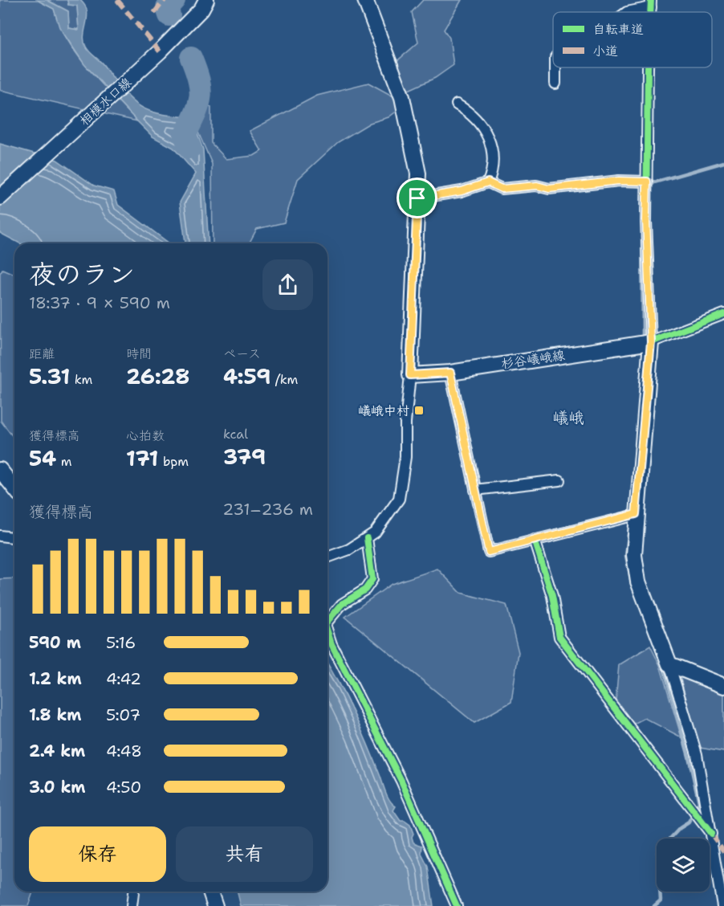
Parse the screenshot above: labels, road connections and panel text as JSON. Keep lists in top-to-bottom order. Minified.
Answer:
{"streets":{"main road":["相模水口線","杉谷嶬峨線"]},"districts":["嶬峨"],"places":{"transit":["嶬峨中村"]},"legend":["自転車道","小道"],"page":{"heading":["夜のラン","18:37 · 9 × 590 m"],"stats":[["距離","5.31 km"],["時間","26:28"],["ペース","4:59 /km"],["獲得標高","54 m"],["心拍数","171 bpm"],["kcal","379"]],"chart":["獲得標高","231–236 m"],"list":[{"name":"590 m","note":"5:16"},{"name":"1.2 km","note":"4:42"},{"name":"1.8 km","note":"5:07"},{"name":"2.4 km","note":"4:48"},{"name":"3.0 km","note":"4:50"}],"buttons":["保存","共有"]}}
